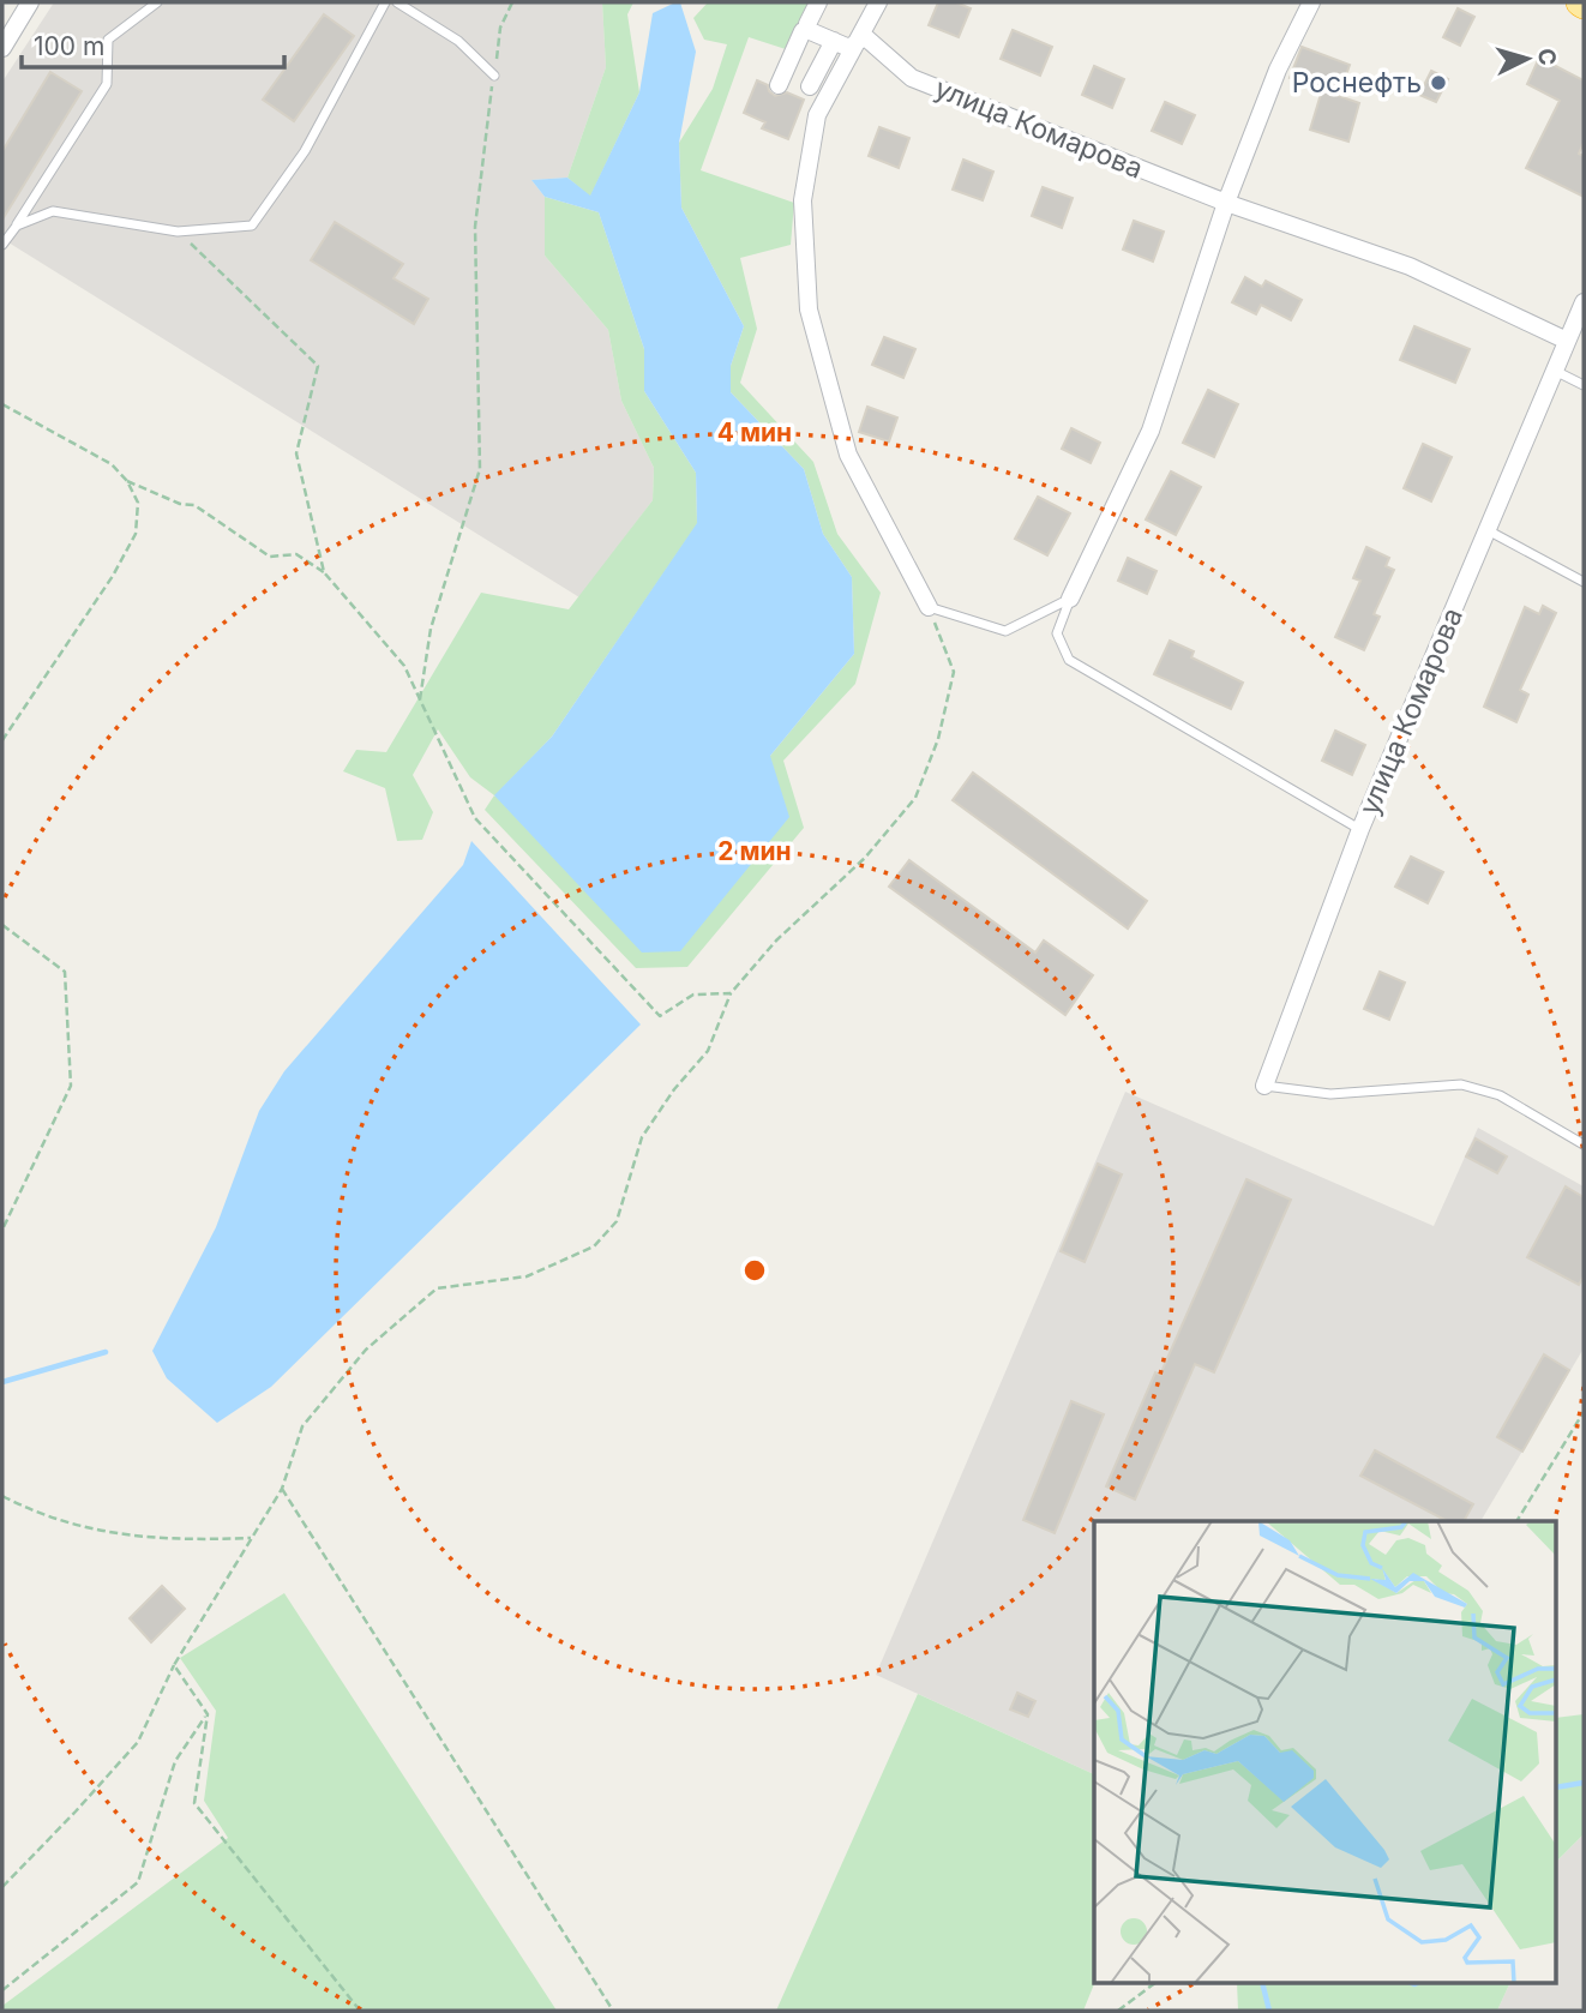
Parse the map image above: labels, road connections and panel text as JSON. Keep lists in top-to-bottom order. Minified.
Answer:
{"streets":{"street":["улица Комарова"]},"places":["Роснефть"],"scale_bar":"100 m","north":"right","rings":["4 мин","2 мин"]}
